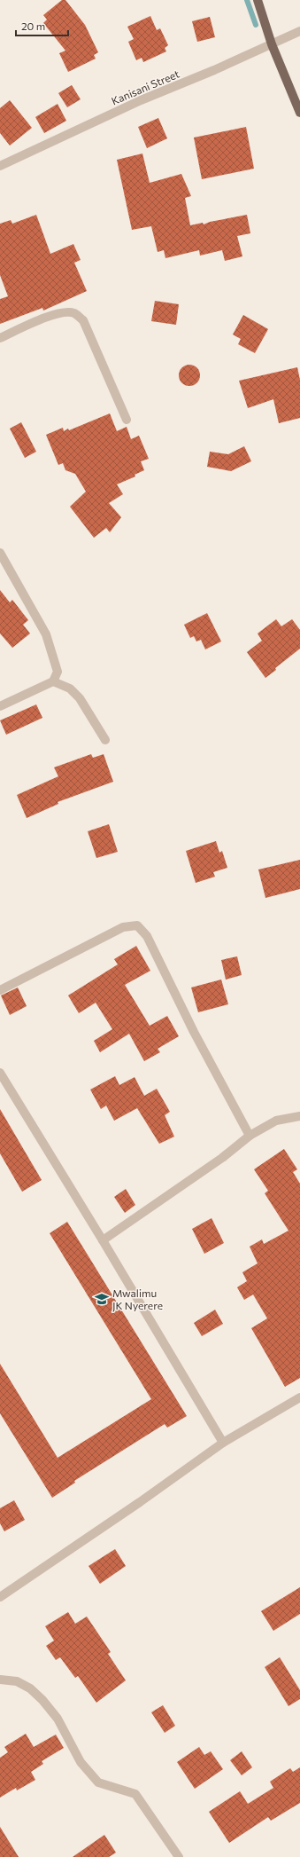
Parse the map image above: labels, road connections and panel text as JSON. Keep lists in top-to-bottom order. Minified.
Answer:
{"streets":{"street":["Kanisani Street"]},"places":{"school or university":["Mwalimu JK Nyerere"]},"scale_bar":"20 m"}
